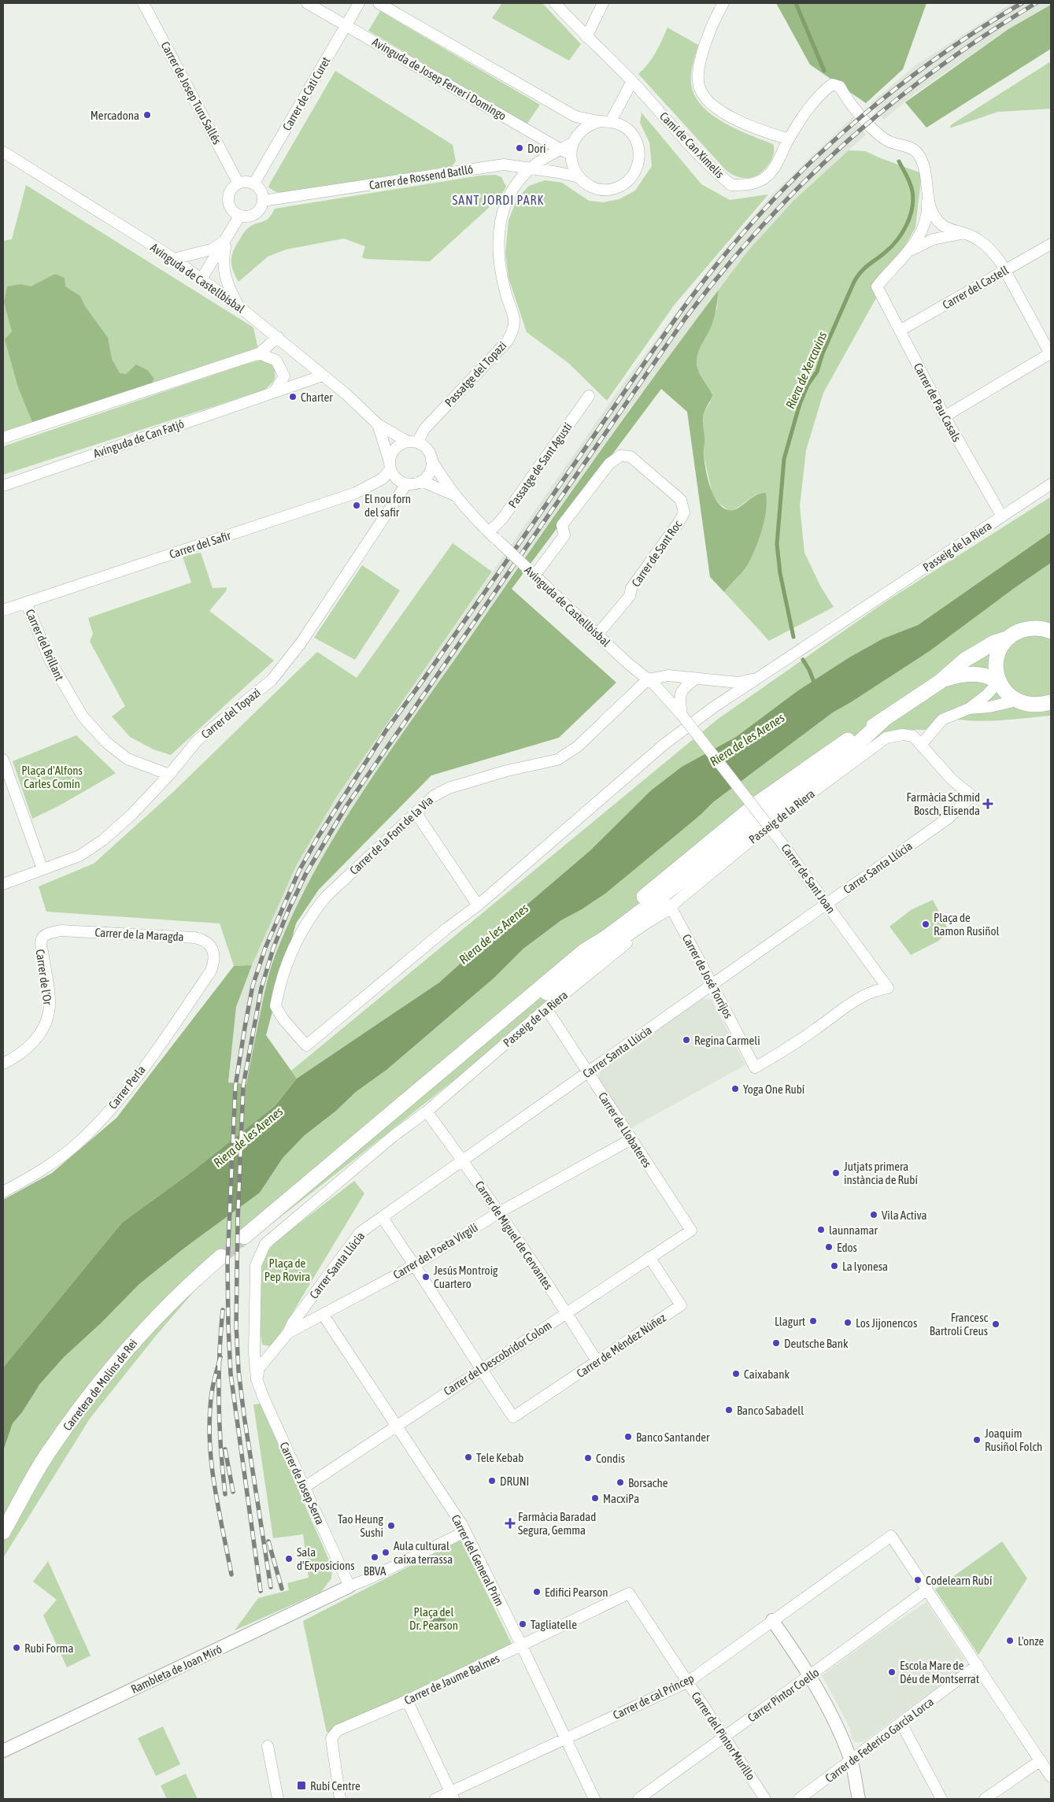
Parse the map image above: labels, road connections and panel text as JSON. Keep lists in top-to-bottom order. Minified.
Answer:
{"streets":{"main road":["Carretera de Molins de Rei"],"street":["Avinguda de Josep Ferrer i Domingo","Carrer de Josep Turu Sallés","Carrer de Cati Curet","Camí de Can Ximelis","Carrer de Rossend Batlló","Avinguda de Castellbisbal","Carrer del Castell","Passatge del Topazi","Carrer de Pau Casals","Avinguda de Can Fatjó","Passatge de Sant Agustí","Carrer del Safir","Passeig de la Riera","Carrer de Sant Roc","Carrer del Brillant","Carrer del Topazi","Carrer de la Font de la Via","Carrer Santa Llúcia","Carrer de Sant Joan","Carrer de la Maragda","Carrer de José Torrijos","Carrer de l'Or","Carrer Perla","Carrer de Llobateres","Carrer de Miguel de Cervantes","Carrer del Poeta Virgili","Carrer de Méndez Núñez","Carrer del Descobridor Colom","Carrer de Josep Serra","Carrer del General Prim","Rambleta de Joan Miró","Carrer de Jaume Balmes","Carrer Pintor Coello","Carrer de cal Príncep","Carrer del Pintor Murillo","Carrer de Federico García Lorca"]},"crossings":[["Avinguda de Josep Ferrer i Domingo","Carrer de Cati Curet"],["Avinguda de Josep Ferrer i Domingo","Carrer de Rossend Batlló"],["Avinguda de Josep Ferrer i Domingo","Passatge del Topazi"],["Carrer de Josep Turu Sallés","Carrer de Cati Curet"],["Carrer de Josep Turu Sallés","Carrer de Rossend Batlló"],["Carrer de Cati Curet","Carrer de Rossend Batlló"],["Carrer de Rossend Batlló","Passatge del Topazi"],["Avinguda de Castellbisbal","Passatge del Topazi"],["Avinguda de Castellbisbal","Avinguda de Can Fatjó"],["Avinguda de Castellbisbal","Passatge de Sant Agustí"],["Avinguda de Castellbisbal","Carrer del Safir"],["Avinguda de Castellbisbal","Carrer de Sant Roc"],["Avinguda de Castellbisbal","Carrer del Topazi"],["Avinguda de Castellbisbal","Carrer de la Font de la Via"],["Avinguda de Castellbisbal","Carrer de Sant Joan"],["Carrer del Castell","Carrer de Pau Casals"],["Passatge del Topazi","Carrer del Safir"],["Passatge del Topazi","Carrer del Topazi"],["Carrer de Pau Casals","Passeig de la Riera"],["Carrer del Safir","Carrer del Brillant"],["Carrer del Safir","Carrer del Topazi"],["Passeig de la Riera","Carrer de la Font de la Via"],["Passeig de la Riera","Carrer Santa Llúcia"],["Passeig de la Riera","Carrer de José Torrijos"],["Passeig de la Riera","Carrer de Llobateres"],["Passeig de la Riera","Carrer de Miguel de Cervantes"],["Passeig de la Riera","Carrer del Poeta Virgili"],["Passeig de la Riera","Carrer de Josep Serra"],["Carrer del Brillant","Carrer del Topazi"],["Carrer Santa Llúcia","Carrer de Sant Joan"],["Carrer Santa Llúcia","Carrer de José Torrijos"],["Carrer Santa Llúcia","Carrer de Llobateres"],["Carrer Santa Llúcia","Carrer de Miguel de Cervantes"],["Carrer Santa Llúcia","Carrer del Poeta Virgili"],["Carrer de Sant Joan","Carrer de José Torrijos"],["Carrer de la Maragda","Carrer de l'Or"],["Carrer de la Maragda","Carrer Perla"],["Carrer de Llobateres","Carrer del Poeta Virgili"],["Carrer de Llobateres","Carrer del Descobridor Colom"],["Carrer de Miguel de Cervantes","Carrer del Poeta Virgili"],["Carrer de Miguel de Cervantes","Carrer de Méndez Núñez"],["Carrer de Miguel de Cervantes","Carrer del Descobridor Colom"],["Carrer del Poeta Virgili","Carrer de Josep Serra"],["Carrer del Poeta Virgili","Carrer del General Prim"],["Carrer de Méndez Núñez","Carrer del Descobridor Colom"],["Carrer del Descobridor Colom","Carrer de Josep Serra"],["Carrer del Descobridor Colom","Carrer del General Prim"],["Carrer de Josep Serra","Rambleta de Joan Miró"],["Carrer del General Prim","Carrer de Jaume Balmes"],["Carrer del General Prim","Carrer de cal Príncep"],["Carrer de Jaume Balmes","Carrer del Pintor Murillo"],["Carrer Pintor Coello","Carrer de cal Príncep"],["Carrer Pintor Coello","Carrer del Pintor Murillo"],["Carrer de cal Príncep","Carrer del Pintor Murillo"]],"districts":["SANT JORDI PARK"],"water":["Riera de Xercavins","Riera de les Arenes"],"parks":["Plaça d'Alfons Carles Comín","Plaça de Pep Rovira","Plaça del Dr. Pearson"],"places":{"other":["Mercadona","Dori","Charter","El nou forn del safir","Plaça de Ramon Rusiñol","Regina Carmeli","Yoga One Rubí","Jutjats primera instància de Rubí","Vila Activa","launnamar","Edos","La lyonesa","Jesús Montroig Cuartero","Llagurt","Los Jijonencos","Francesc Bartroli Creus","Deutsche Bank","Caixabank","Banco Sabadell","Banco Santander","Joaquim Rusiñol Folch","Tele Kebab","Condis","DRUNI","Borsache","MacxiPa","Tao Heung Sushi","Aula cultural caixa terrassa","BBVA","Sala d'Exposicions","Codelearn Rubí","Edifici Pearson","Tagliatelle","L'onze","Rubi Forma","Escola Mare de Déu de Montserrat"],"health":["Farmàcia Schmid Bosch, Elisenda","Farmàcia Baradad Segura, Gemma"],"transit":["Rubí Centre"]}}
